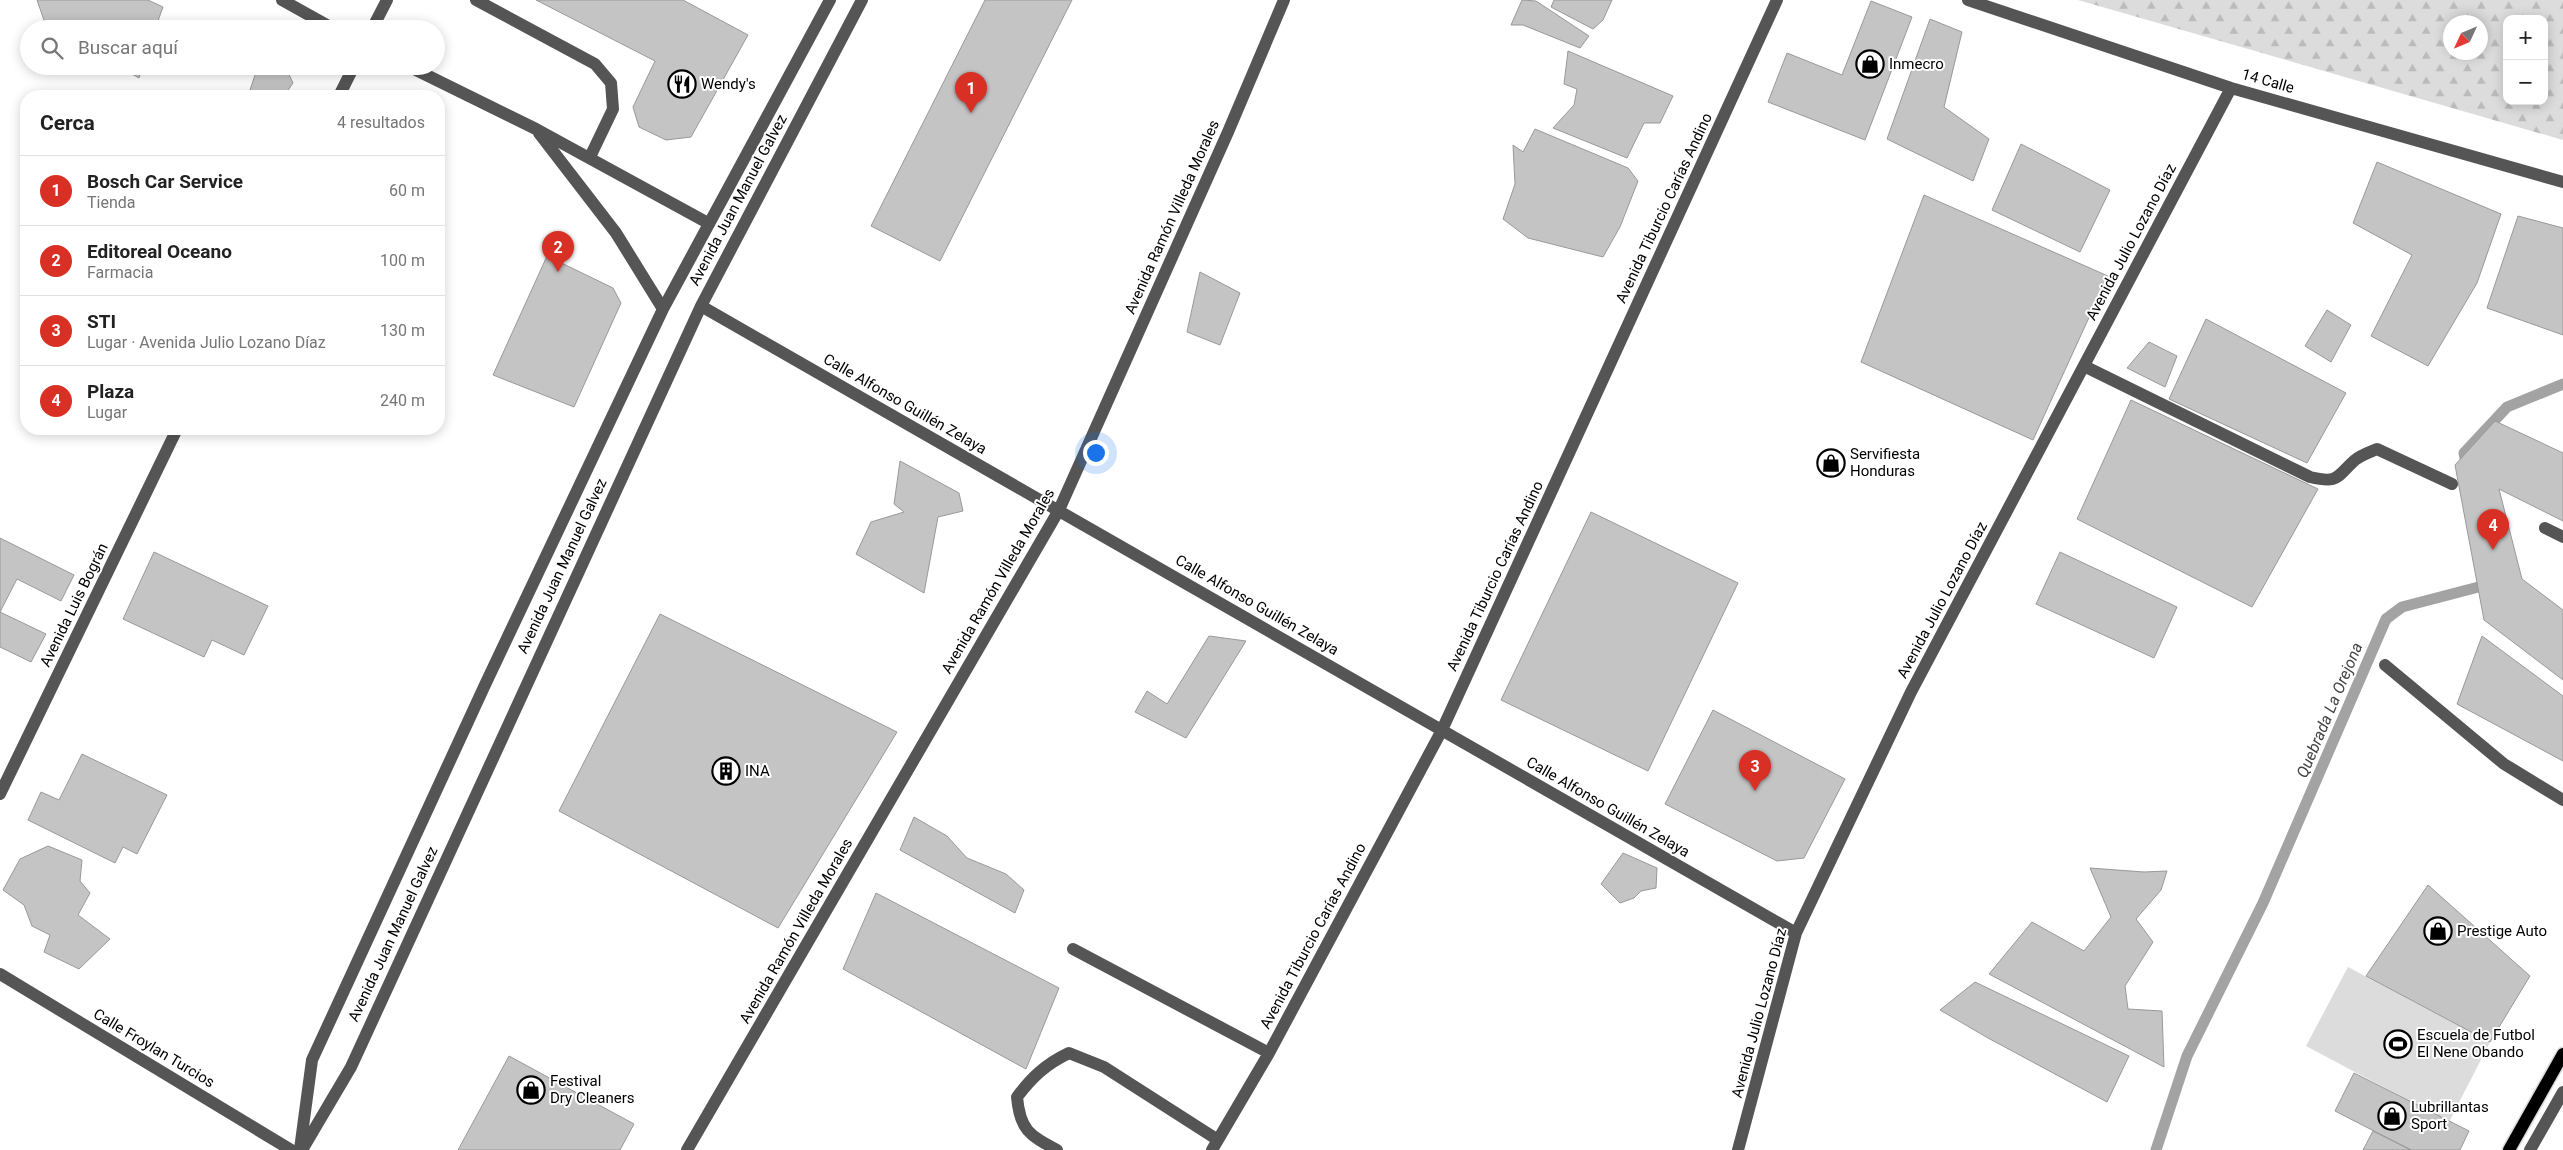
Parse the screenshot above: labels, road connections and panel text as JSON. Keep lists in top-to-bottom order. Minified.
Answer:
{"streets":{"street":["14 Calle","Avenida Juan Manuel Galvez","Avenida Tiburcio Carías Andino","Avenida Ramón Villeda Morales","Avenida Julio Lozano Díaz","Calle Alfonso Guillén Zelaya","Avenida Luis Bográn","Calle Froylan Turcios"]},"crossings":[["14 Calle","Avenida Julio Lozano Díaz"],["Avenida Juan Manuel Galvez","Calle Alfonso Guillén Zelaya"],["Avenida Tiburcio Carías Andino","Calle Alfonso Guillén Zelaya"],["Avenida Ramón Villeda Morales","Calle Alfonso Guillén Zelaya"],["Avenida Julio Lozano Díaz","Calle Alfonso Guillén Zelaya"]],"water":["Quebrada La Orejona"],"places":{"shop":["Inmecro","Servifiesta Honduras","Prestige Auto","Festival Dry Cleaners","Lubrillantas Sport"],"restaurant":["Wendy's"],"building":["INA"],"sports":["Escuela de Futbol El Nene Obando"]},"north":"bottom left","page":{"map_buttons":["+","−"],"search":"Buscar aquí","pins":["1","2","4","3"],"heading":["Cerca","4 resultados"],"list":[{"mark":"1","name":"Bosch Car Service","note":"Tienda","value":"60 m"},{"mark":"2","name":"Editoreal Oceano","note":"Farmacia","value":"100 m"},{"mark":"3","name":"STI","note":"Lugar · Avenida Julio Lozano Díaz","value":"130 m"},{"mark":"4","name":"Plaza","note":"Lugar","value":"240 m"}]}}
